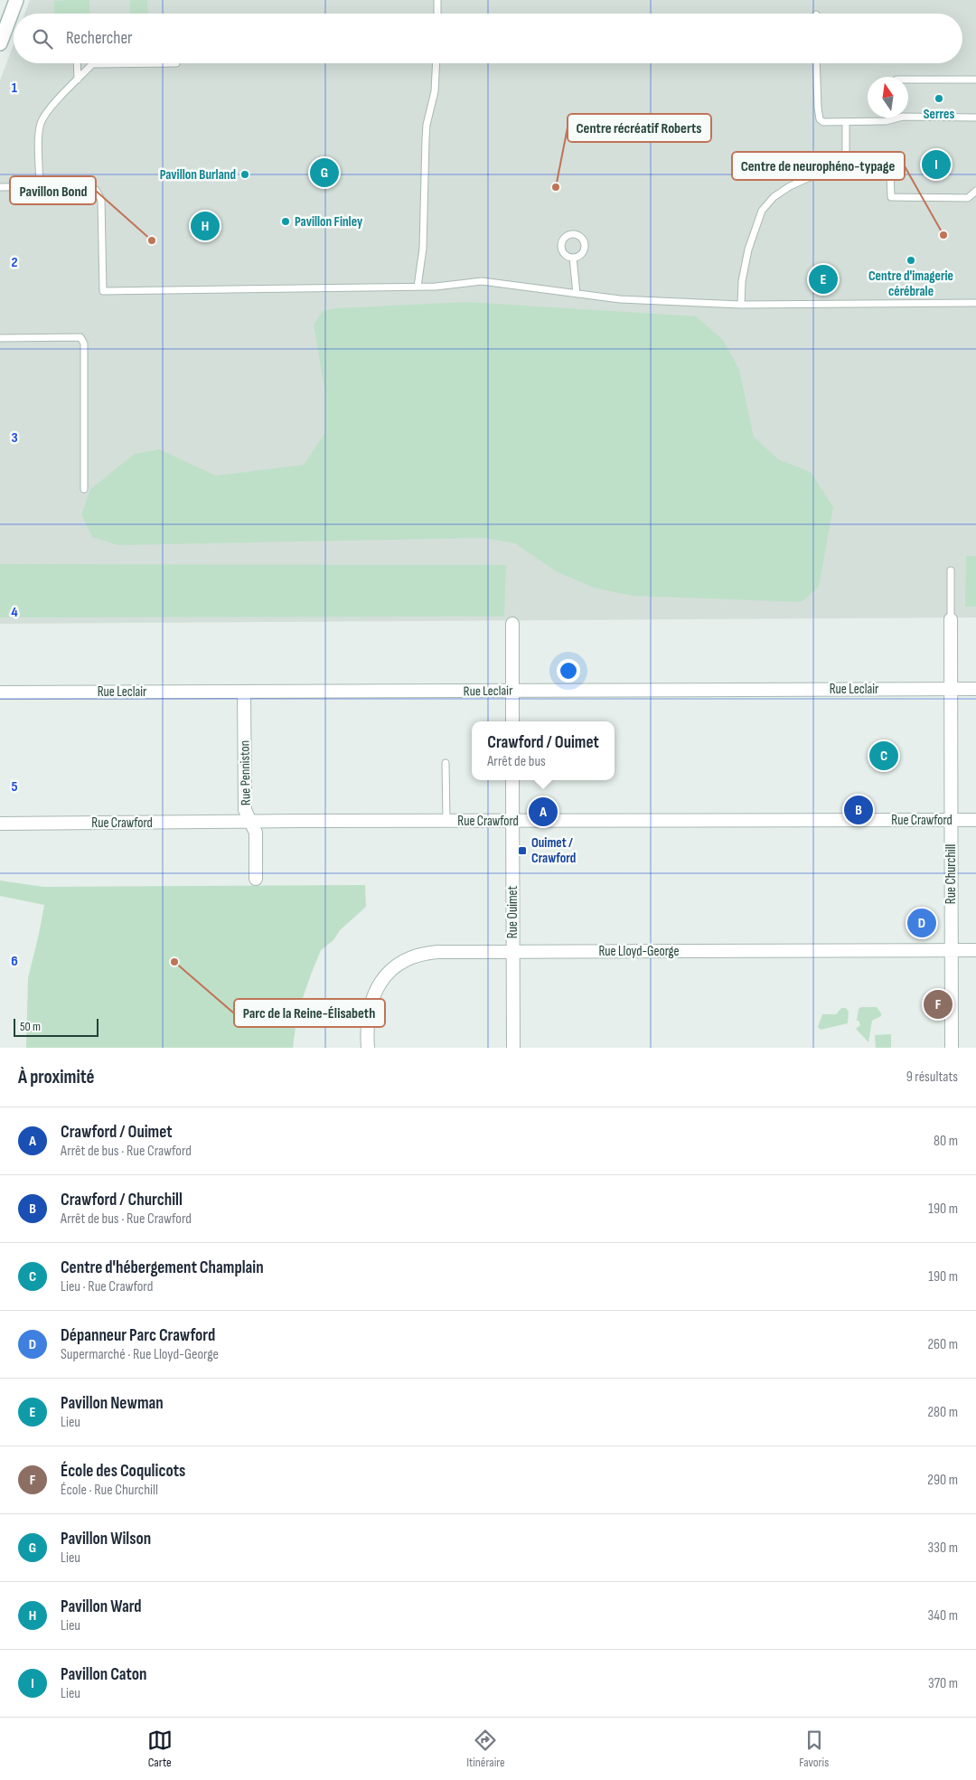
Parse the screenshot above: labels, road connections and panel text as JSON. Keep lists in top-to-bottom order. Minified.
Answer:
{"streets":{"street":["Rue Leclair","Rue Penniston","Rue Crawford","Rue Churchill","Rue Ouimet","Rue Lloyd-George"]},"crossings":[["Rue Leclair","Rue Penniston"],["Rue Leclair","Rue Churchill"],["Rue Penniston","Rue Crawford"],["Rue Crawford","Rue Churchill"],["Rue Crawford","Rue Ouimet"],["Rue Churchill","Rue Lloyd-George"],["Rue Ouimet","Rue Lloyd-George"]],"places":{"other":["Serres","Pavillon Burland","Centre récréatif Roberts","Pavillon Finley","Centre de neurophéno-typage","Pavillon Bond","Centre d'imagerie cérébrale","Parc de la Reine-Élisabeth"],"transit":["Ouimet / Crawford"]},"scale_bar":"50 m","north":"top","page":{"search":"Rechercher","pins":["I","G","H","E","C","B","A","D","F"],"popup":["Crawford / Ouimet","Arrêt de bus"],"scale":"50 m","heading":["À proximité","9 résultats"],"list":[{"mark":"A","name":"Crawford / Ouimet","note":"Arrêt de bus · Rue Crawford","value":"80 m"},{"mark":"B","name":"Crawford / Churchill","note":"Arrêt de bus · Rue Crawford","value":"190 m"},{"mark":"C","name":"Centre d'hébergement Champlain","note":"Lieu · Rue Crawford","value":"190 m"},{"mark":"D","name":"Dépanneur Parc Crawford","note":"Supermarché · Rue Lloyd-George","value":"260 m"},{"mark":"E","name":"Pavillon Newman","note":"Lieu","value":"280 m"},{"mark":"F","name":"École des Coqulicots","note":"École · Rue Churchill","value":"290 m"},{"mark":"G","name":"Pavillon Wilson","note":"Lieu","value":"330 m"},{"mark":"H","name":"Pavillon Ward","note":"Lieu","value":"340 m"},{"mark":"I","name":"Pavillon Caton","note":"Lieu","value":"370 m"}],"nav":["Carte","Itinéraire","Favoris"]},"grid":{"rows":["1","2","3","4","5","6"]}}
